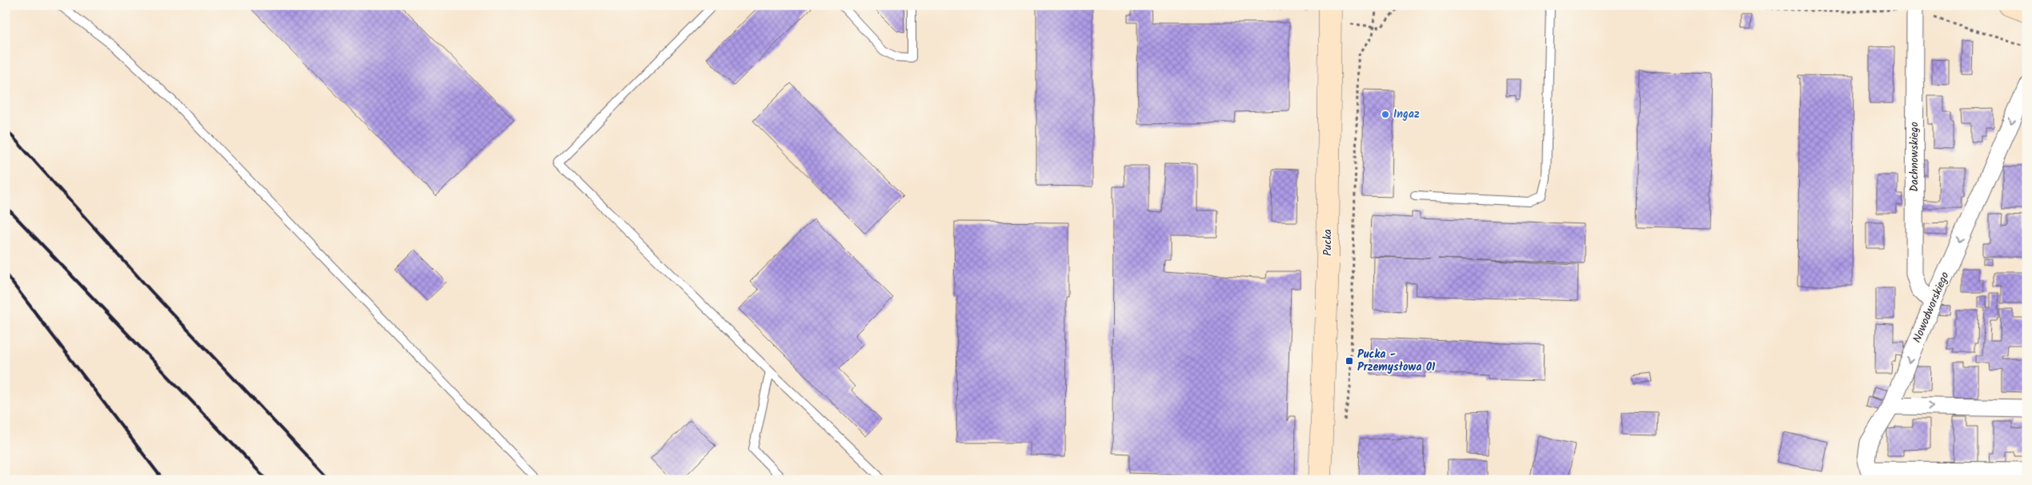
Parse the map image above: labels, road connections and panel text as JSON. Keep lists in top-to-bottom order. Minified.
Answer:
{"streets":{"street":["Dachnowskiego","Pucka","Nowodworskiego"]},"crossings":[["Dachnowskiego","Nowodworskiego"]],"one_way":["Nowodworskiego"],"places":{"other":["Ingaz"],"transit":["Pucka - Przemysłowa 01"]}}
